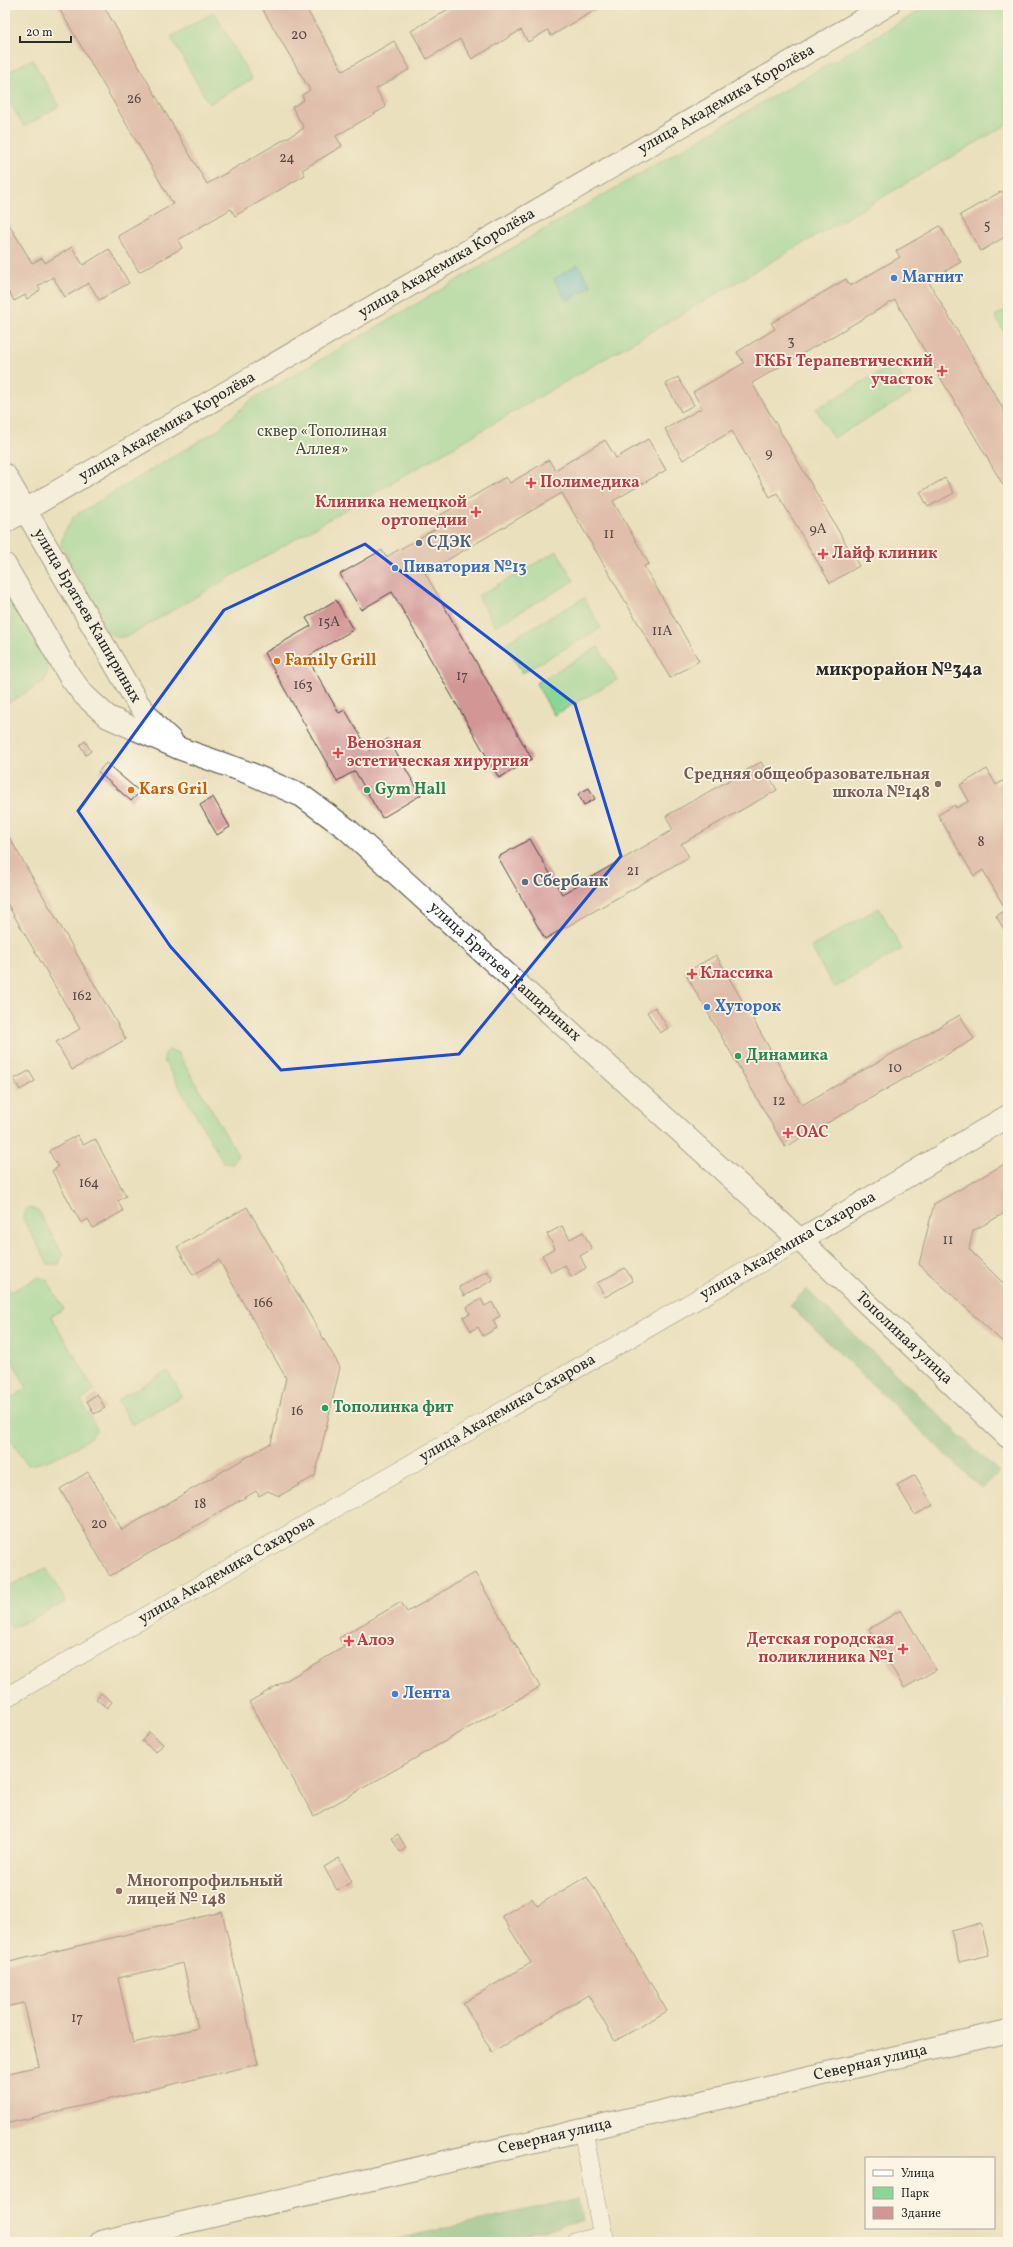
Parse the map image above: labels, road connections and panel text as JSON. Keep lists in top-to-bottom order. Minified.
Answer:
{"streets":{"street":["улица Академика Королёва","улица Братьев Кашириных","улица Академика Сахарова","Тополиная улица","Северная улица"]},"crossings":[["улица Академика Королёва","улица Братьев Кашириных"],["улица Братьев Кашириных","улица Академика Сахарова"],["улица Братьев Кашириных","Тополиная улица"],["улица Академика Сахарова","Тополиная улица"]],"districts":["микрорайон №34а"],"parks":["сквер «Тополиная Аллея»"],"places":{"other":["Магнит","СДЭК","Пиватория №13","Family Grill","Средняя общеобразовательная школа №148","Kars Gril","Gym Hall","Сбербанк","Хуторок","Динамика","Тополинка фит","Лента","Многопрофильный лицей № 148"],"health":["ГКБ1 Терапевтический участок","Полимедика","Клиника немецкой ортопедии","Лайф клиник","Венозная эстетическая хирургия","Классика","ОАС","Алоэ","Детская городская поликлиника №1"]},"house_numbers":["20","26","24","5","3","9","9А","11","15А","11А","17","163","8","21","162","10","12","164","11","166","16","18","20","17"],"legend":["Улица","Парк","Здание"],"scale_bar":"20 m"}
